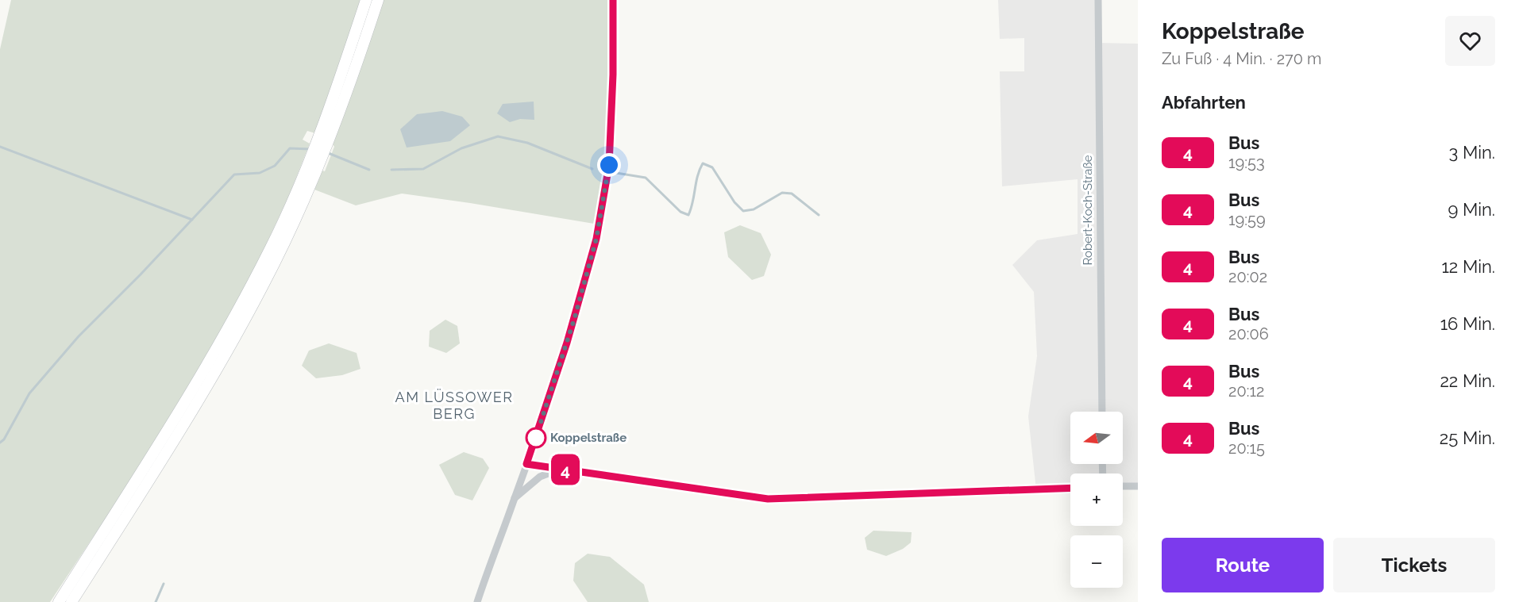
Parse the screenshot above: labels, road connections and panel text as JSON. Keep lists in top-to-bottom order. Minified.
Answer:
{"streets":{"street":["Robert-Koch-Straße"]},"districts":["AM LÜSSOWER BERG"],"places":["Koppelstraße"],"lines":["bus line 4"],"north":"left","page":{"on_map":"4","heading":[["Koppelstraße","Zu Fuß · 4 Min. · 270 m"],"Abfahrten"],"list":[{"mark":"4","name":"Bus","note":"19:53","value":"3 Min."},{"mark":"4","name":"Bus","note":"19:59","value":"9 Min."},{"mark":"4","name":"Bus","note":"20:02","value":"12 Min."},{"mark":"4","name":"Bus","note":"20:06","value":"16 Min."},{"mark":"4","name":"Bus","note":"20:12","value":"22 Min."},{"mark":"4","name":"Bus","note":"20:15","value":"25 Min."}],"map_buttons":["+","−"],"buttons":["Route","Tickets"]}}
